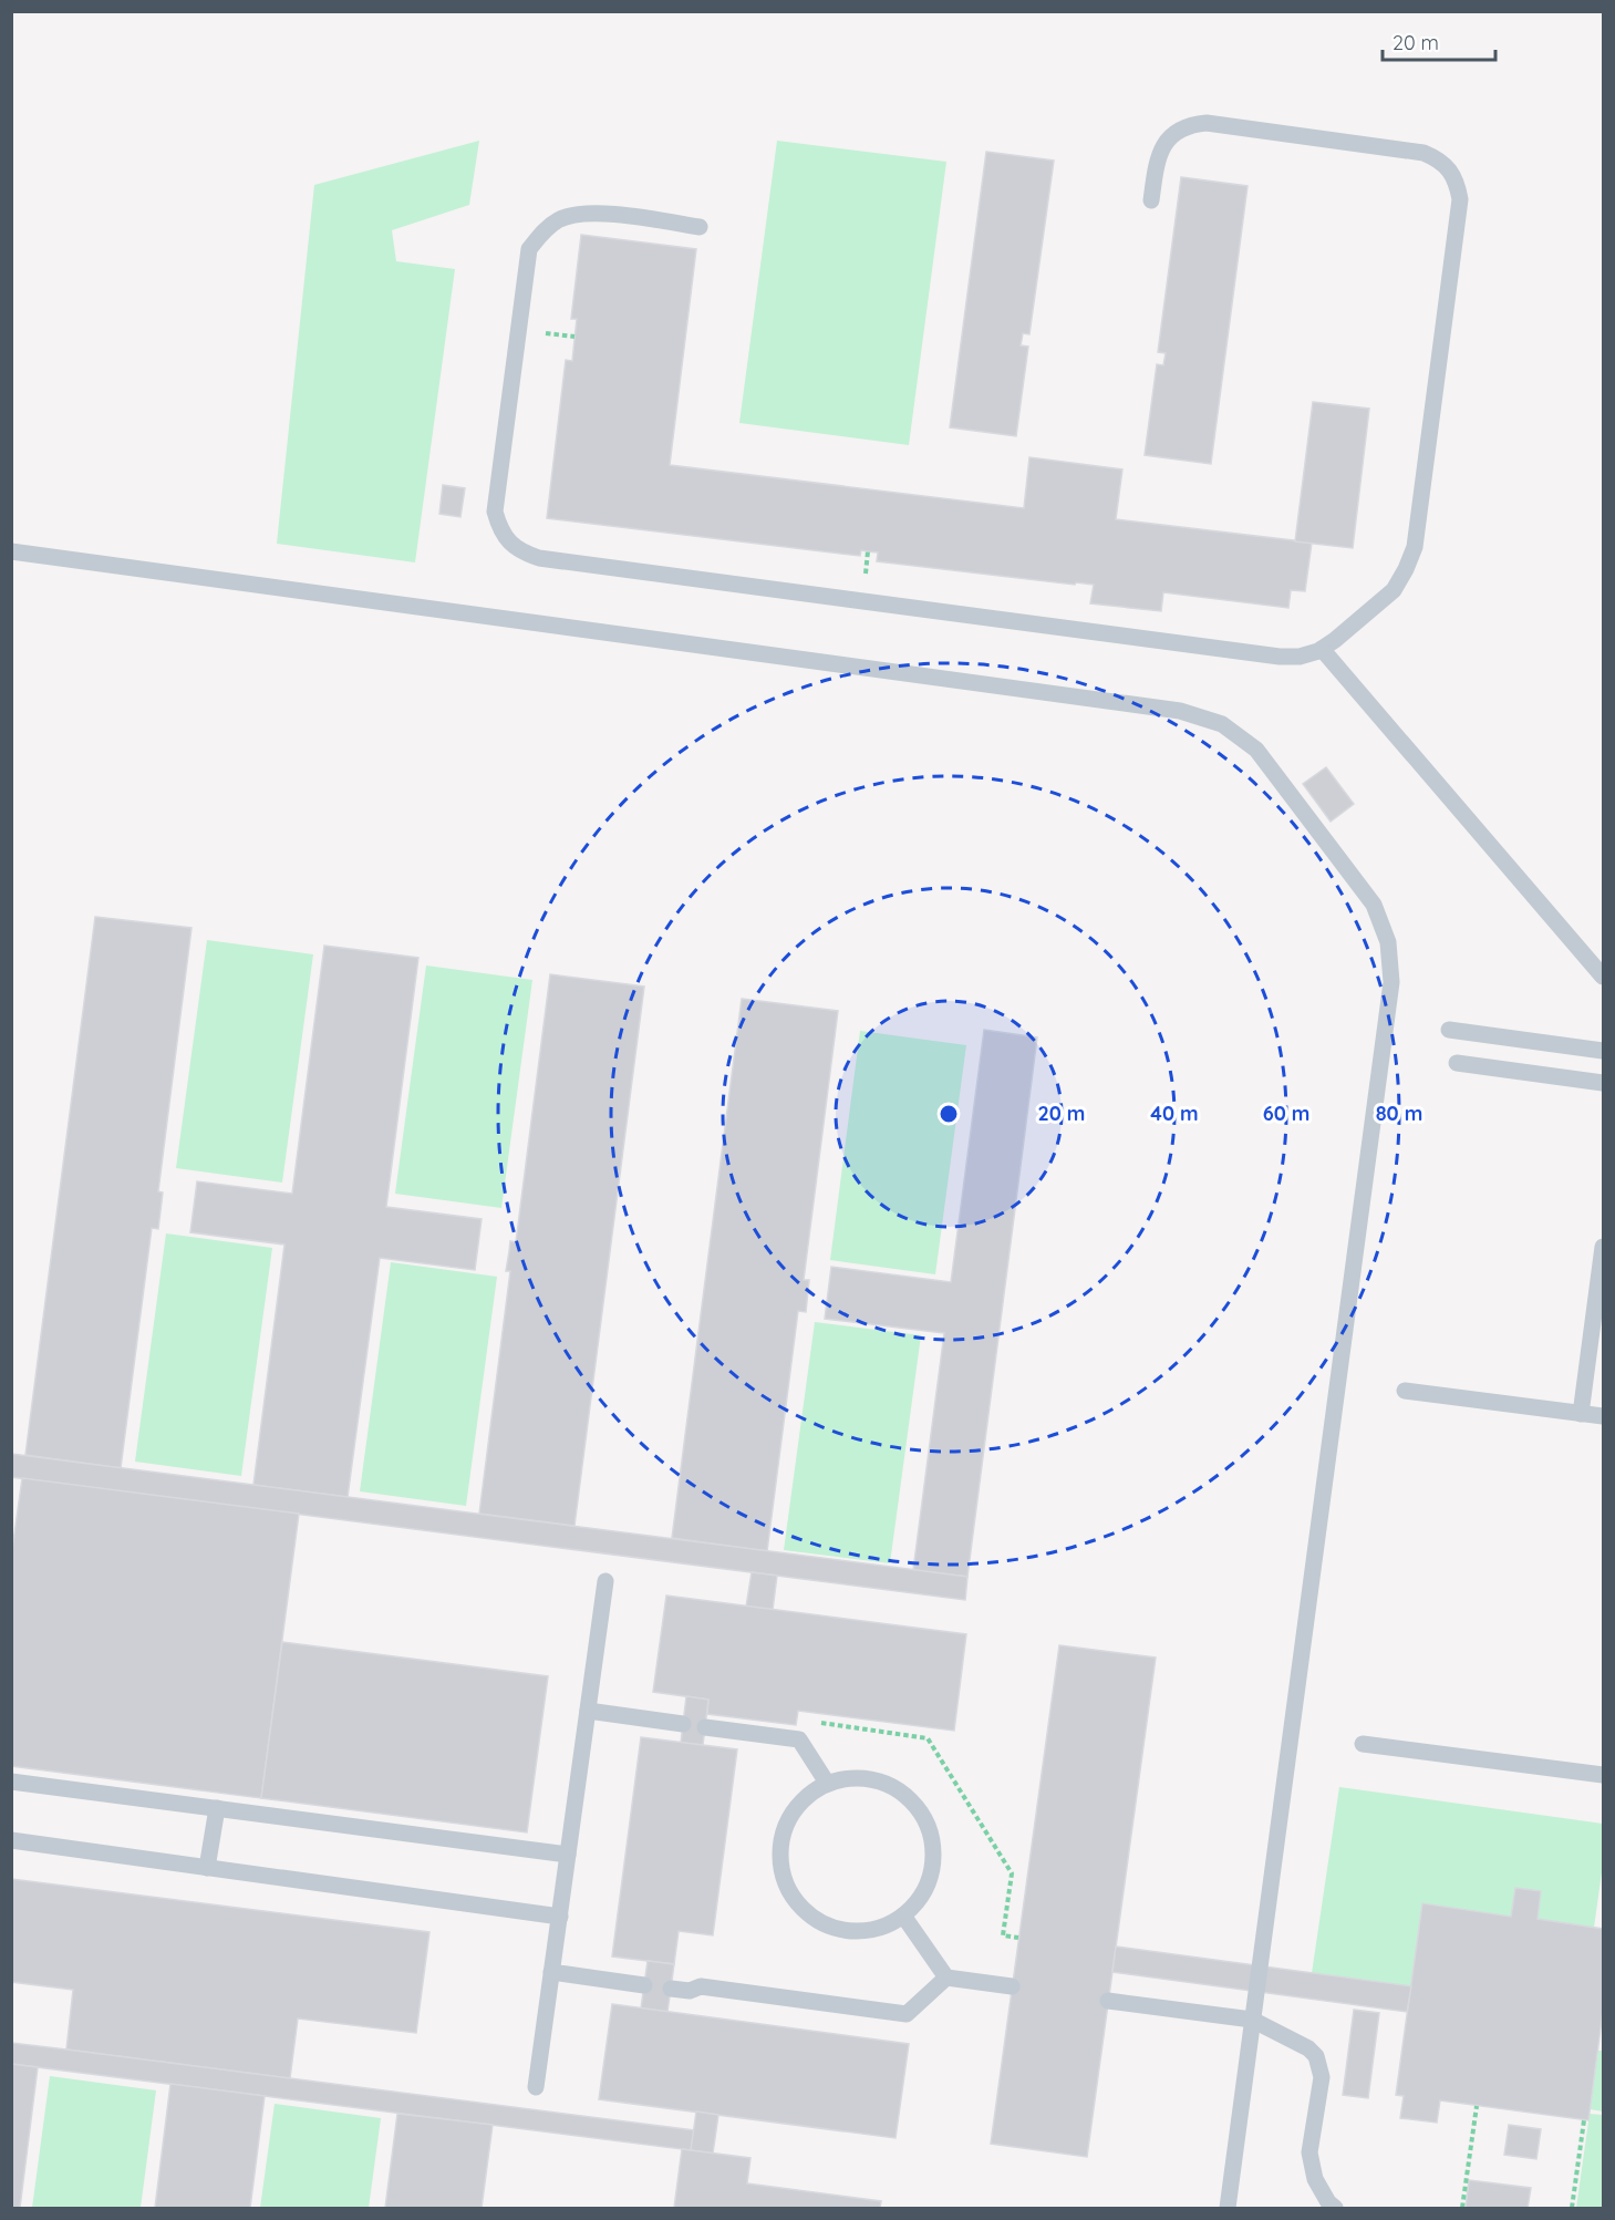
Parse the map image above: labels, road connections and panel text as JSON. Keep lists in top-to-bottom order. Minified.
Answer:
{"scale_bar":"20 m","rings":["20 m","40 m","60 m","80 m"]}
